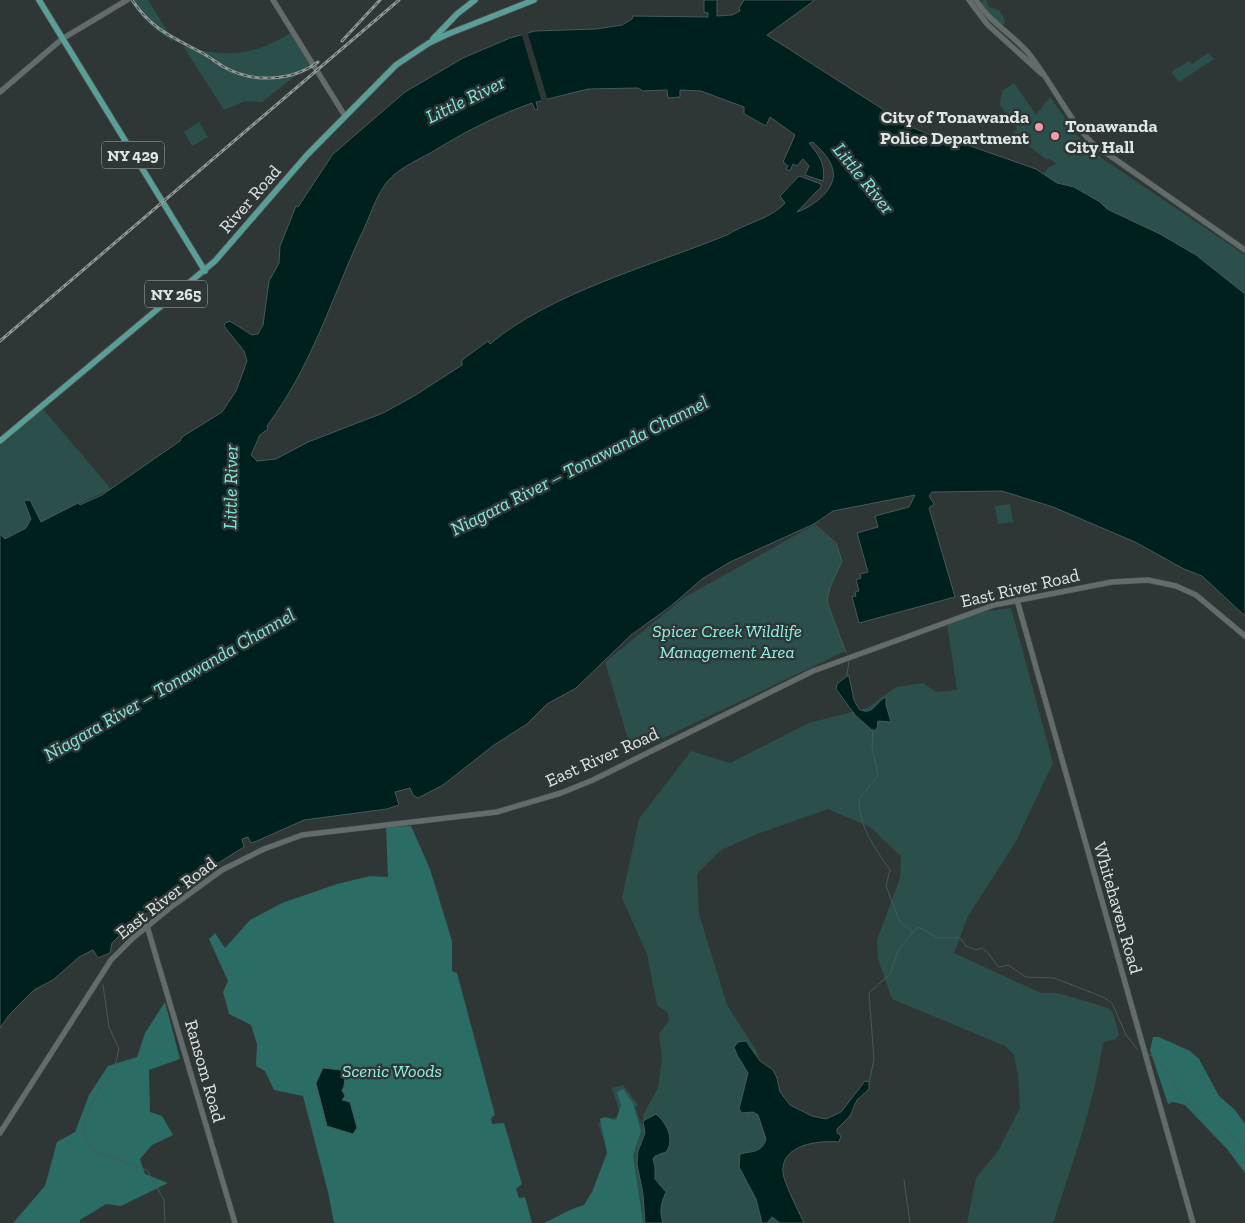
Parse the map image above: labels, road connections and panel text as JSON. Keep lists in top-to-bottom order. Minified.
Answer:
{"streets":{"main road":["NY 429","River Road","NY 265","East River Road","Whitehaven Road","Ransom Road"]},"crossings":[["NY 429","River Road"],["East River Road","Whitehaven Road"],["East River Road","Ransom Road"]],"water":["Little River","Niagara River – Tonawanda Channel"],"parks":["Spicer Creek Wildlife Management Area","Scenic Woods"],"places":["City of Tonawanda Police Department","Tonawanda City Hall"]}
